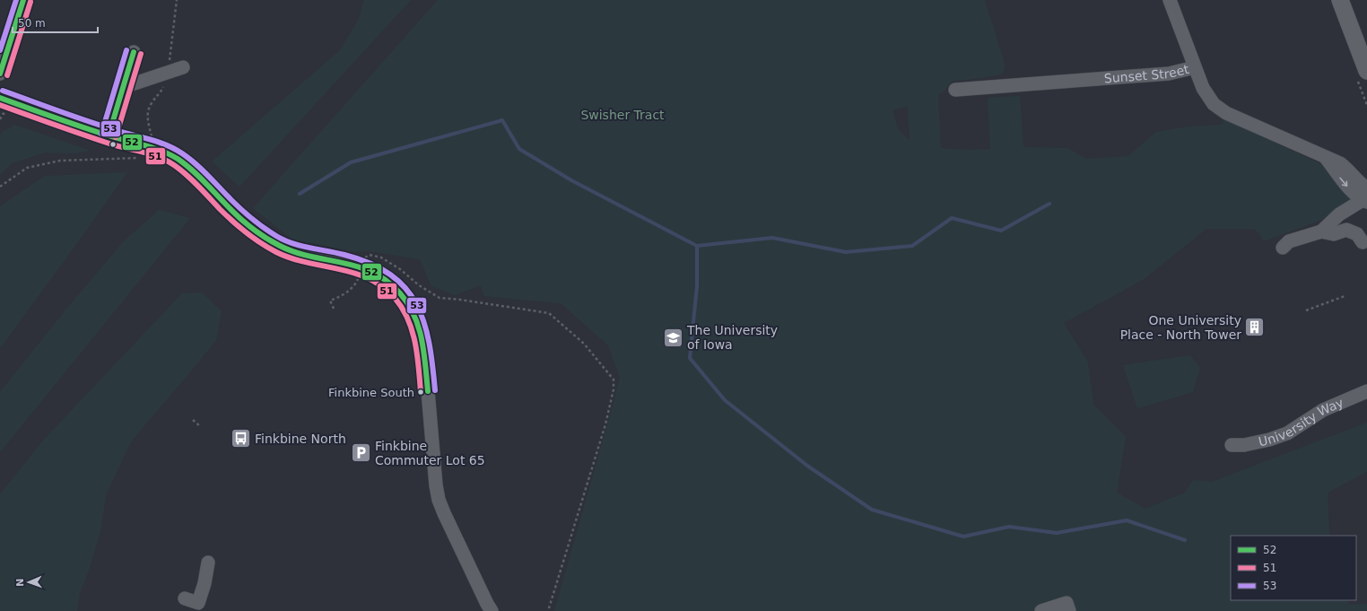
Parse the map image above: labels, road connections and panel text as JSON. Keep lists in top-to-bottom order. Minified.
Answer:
{"streets":{"street":["Sunset Street","University Way"]},"parks":["Swisher Tract"],"places":{"building":["One University Place - North Tower"],"school or university":["The University of Iowa"],"other":["Finkbine South"],"bus stop":["Finkbine North"],"parking":["Finkbine Commuter Lot 65"]},"lines":["transit line 52","transit line 53","transit line 51"],"legend":["52","51","53"],"scale_bar":"50 m","north":"left"}
